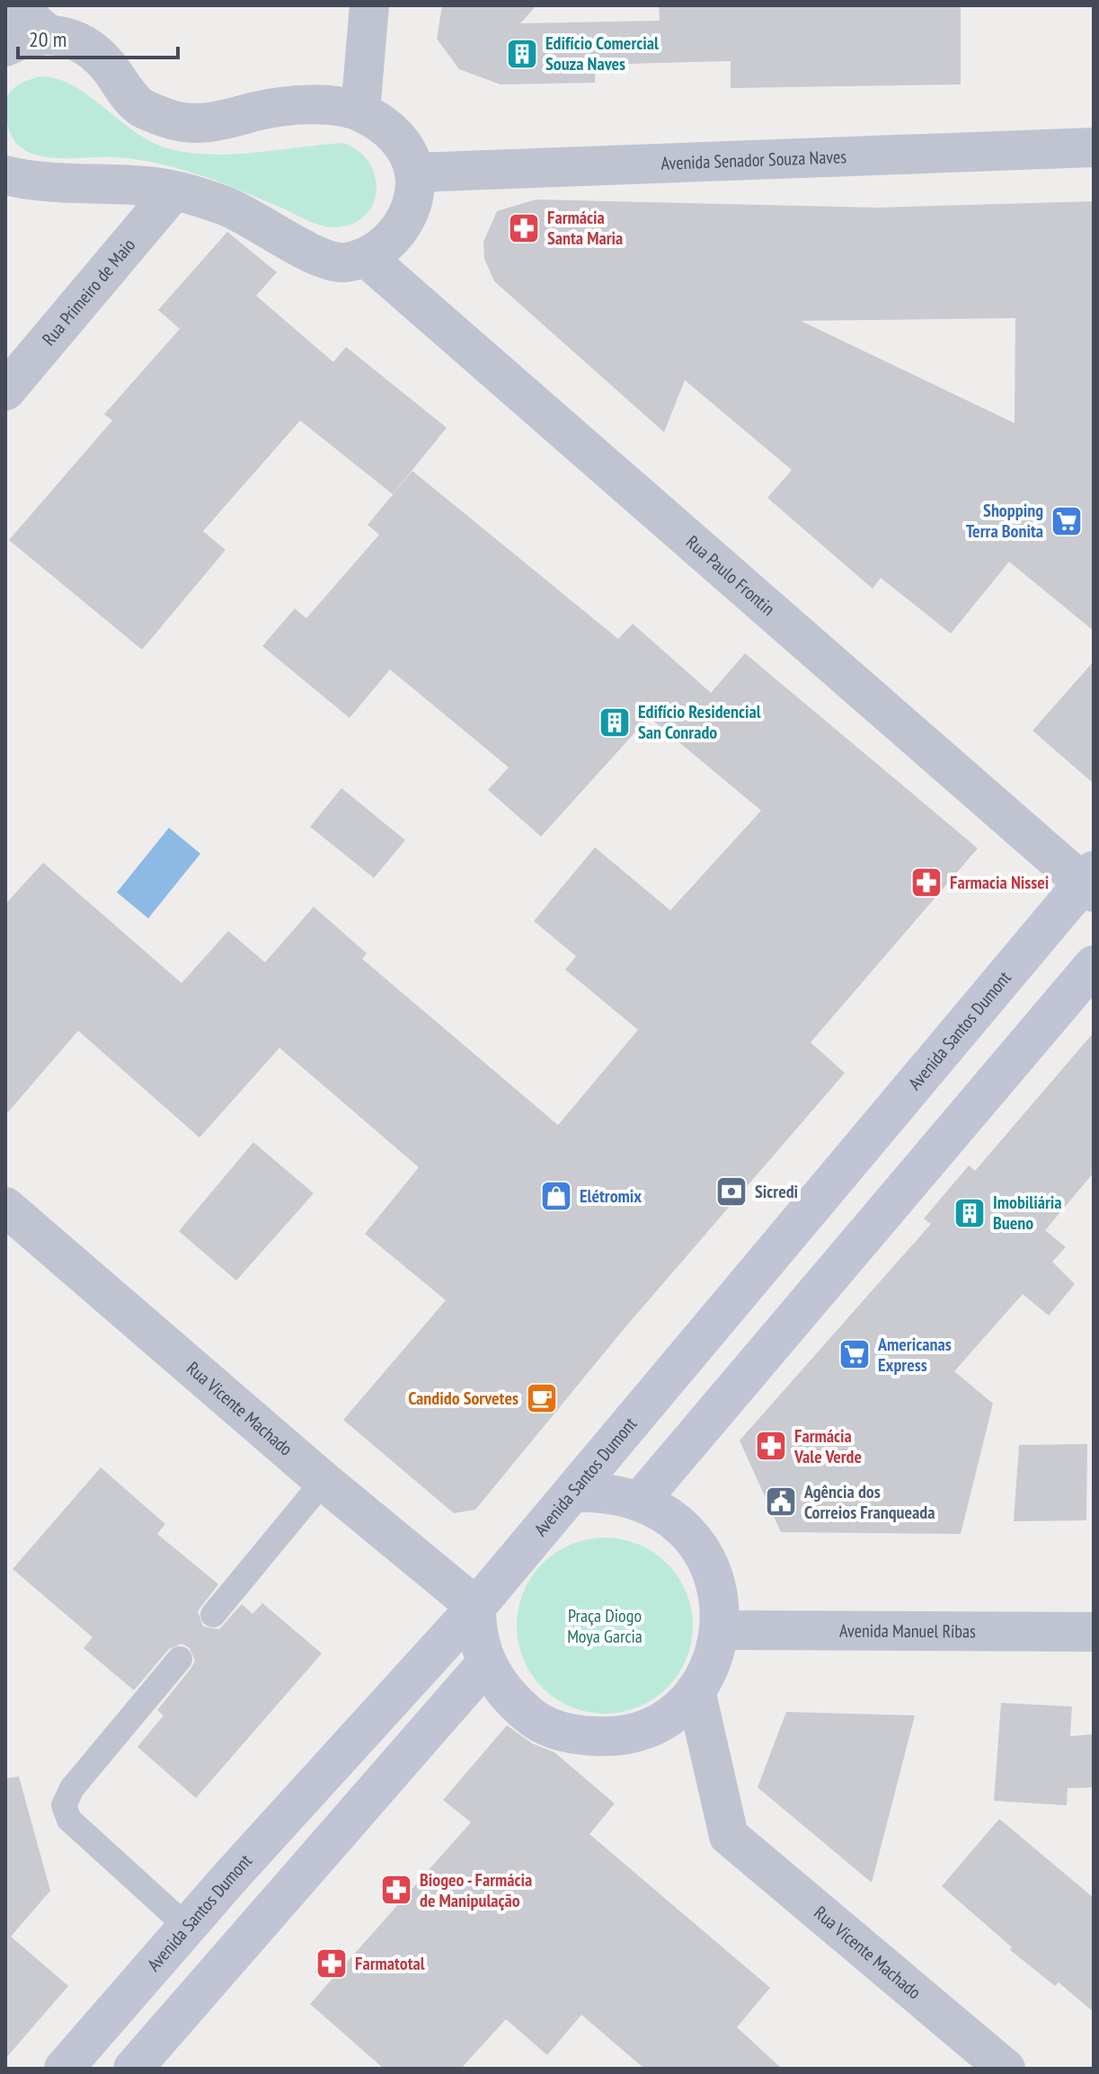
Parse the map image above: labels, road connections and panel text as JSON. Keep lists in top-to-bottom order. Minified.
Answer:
{"streets":{"main road":["Avenida Santos Dumont"],"street":["Avenida Senador Souza Naves","Rua Primeiro de Maio","Rua Paulo Frontin","Rua Vicente Machado","Avenida Manuel Ribas"]},"crossings":[["Rua Paulo Frontin","Avenida Santos Dumont"],["Avenida Santos Dumont","Rua Vicente Machado"],["Avenida Santos Dumont","Avenida Manuel Ribas"],["Rua Vicente Machado","Avenida Manuel Ribas"]],"parks":["Praça Diogo Moya Garcia"],"places":{"building":["Edifício Comercial Souza Naves","Edifício Residencial San Conrado","Imobiliária Bueno"],"pharmacy":["Farmácia Santa Maria","Farmacia Nissei","Farmácia Vale Verde","Biogeo - Farmácia de Manipulação","Farmatotal"],"supermarket":["Shopping Terra Bonita","Americanas Express"],"bank":["Sicredi"],"shop":["Elétromix"],"cafe":["Candido Sorvetes"],"public building":["Agência dos Correios Franqueada"]},"scale_bar":"20 m"}
